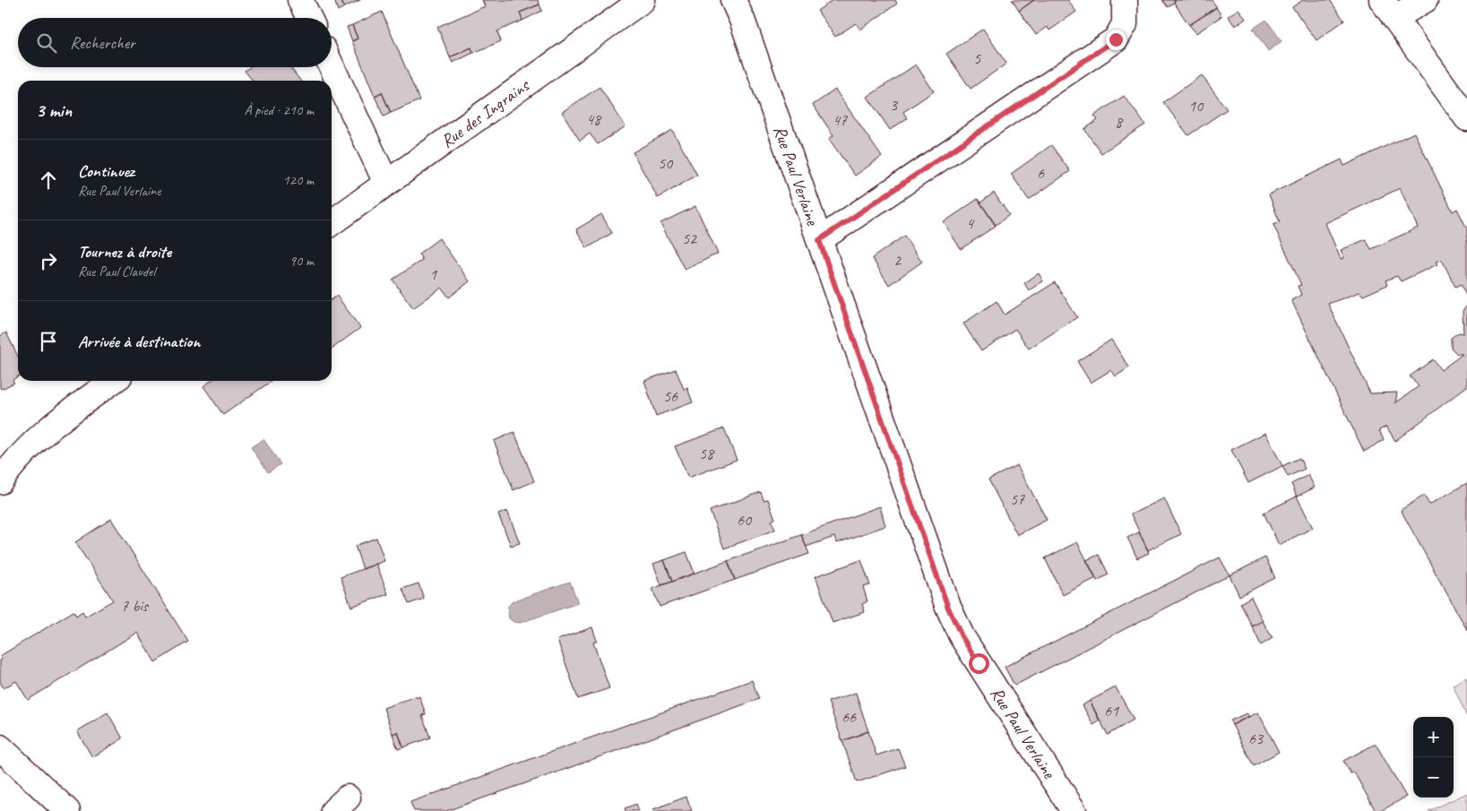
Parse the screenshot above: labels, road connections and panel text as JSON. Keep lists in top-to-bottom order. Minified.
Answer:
{"streets":{"street":["Rue des Ingrains","Rue Paul Verlaine"]},"house_numbers":["5","3","10","48","47","8","50","6","4","52","2","1","56","58","57","60","7 bis","61","66","63"],"page":{"search":"Rechercher","heading":["3 min","À pied · 210 m"],"list":[["Continuez","Rue Paul Verlaine","120 m"],["Tournez à droite","Rue Paul Claudel","90 m"],"Arrivée à destination"],"map_buttons":["+","−"]}}
